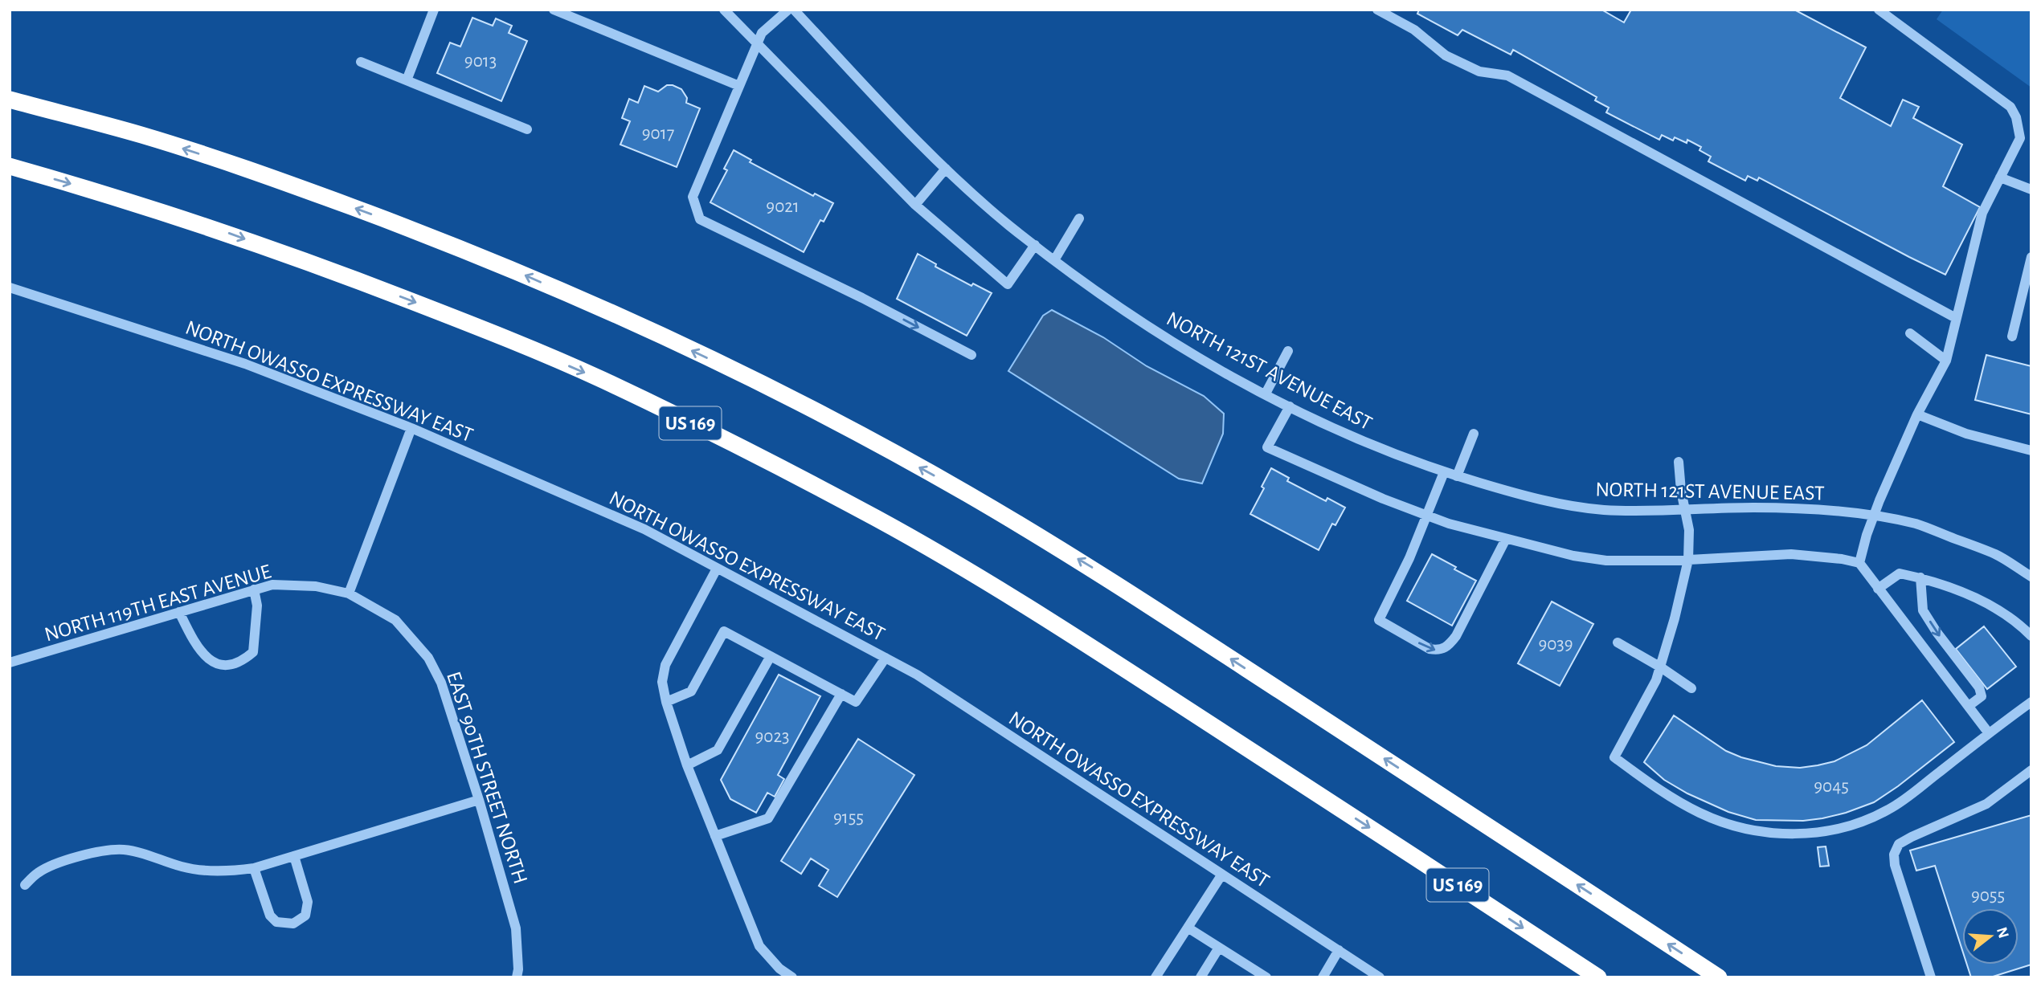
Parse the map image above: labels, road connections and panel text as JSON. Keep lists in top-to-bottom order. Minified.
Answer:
{"streets":{"highway":["US 169"],"street":["NORTH 121ST AVENUE EAST","NORTH OWASSO EXPRESSWAY EAST","NORTH 119TH EAST AVENUE","EAST 90TH STREET NORTH"]},"crossings":[["NORTH 119TH EAST AVENUE","EAST 90TH STREET NORTH"]],"house_numbers":["9013","9017","9021","9039","9023","9045","9155","9055"],"north":"right"}
